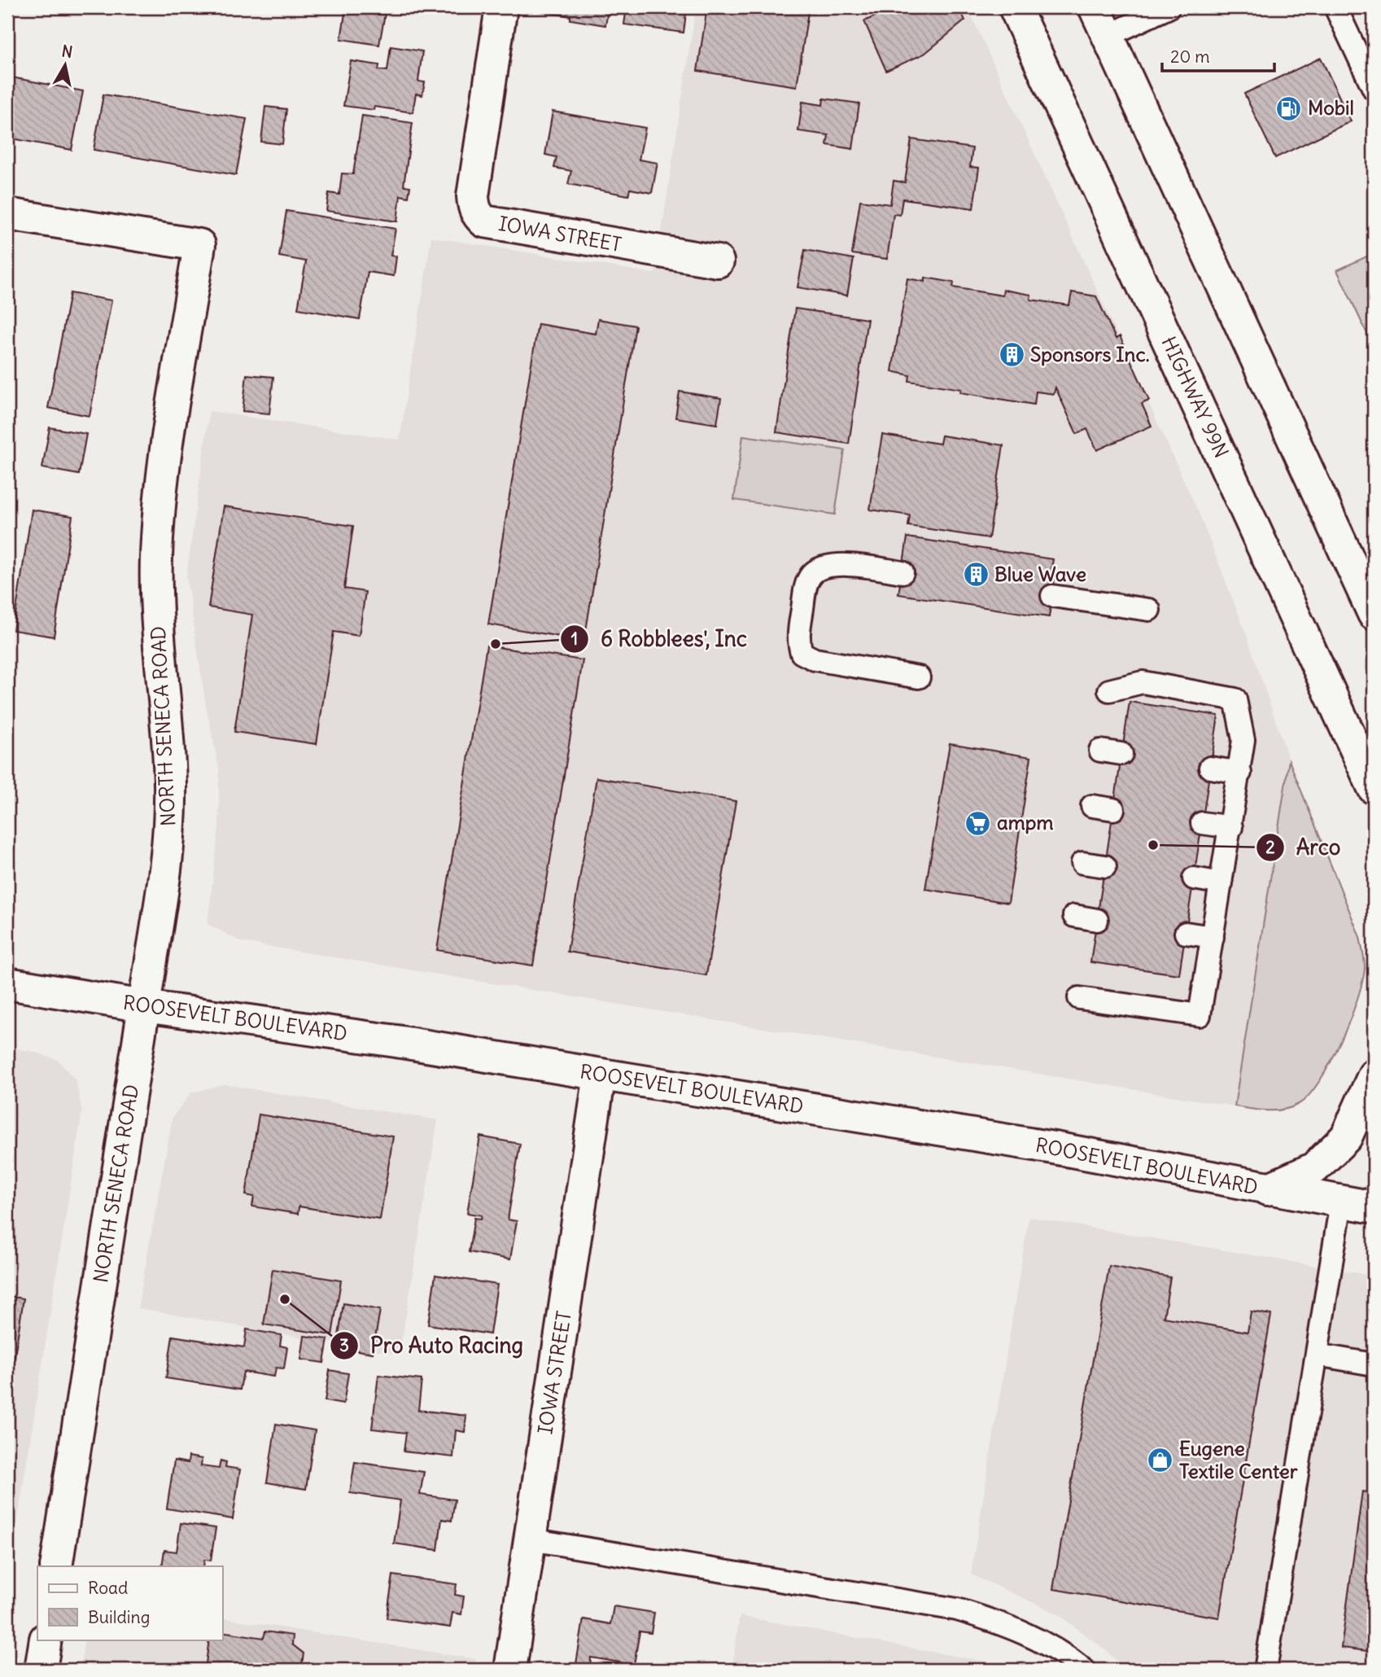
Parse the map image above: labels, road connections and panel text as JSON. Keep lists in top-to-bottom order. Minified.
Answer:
{"streets":{"main road":["IOWA STREET","HIGHWAY 99N","NORTH SENECA ROAD","ROOSEVELT BOULEVARD"]},"crossings":[["IOWA STREET","ROOSEVELT BOULEVARD"],["NORTH SENECA ROAD","ROOSEVELT BOULEVARD"]],"places":{"fuel station":["Mobil"],"building":["Sponsors Inc.","Blue Wave"],"other":["6 Robblees', Inc","Arco","Pro Auto Racing"],"supermarket":["ampm"],"shop":["Eugene Textile Center"]},"legend":["Road","Building"],"scale_bar":"20 m","north":"top"}
